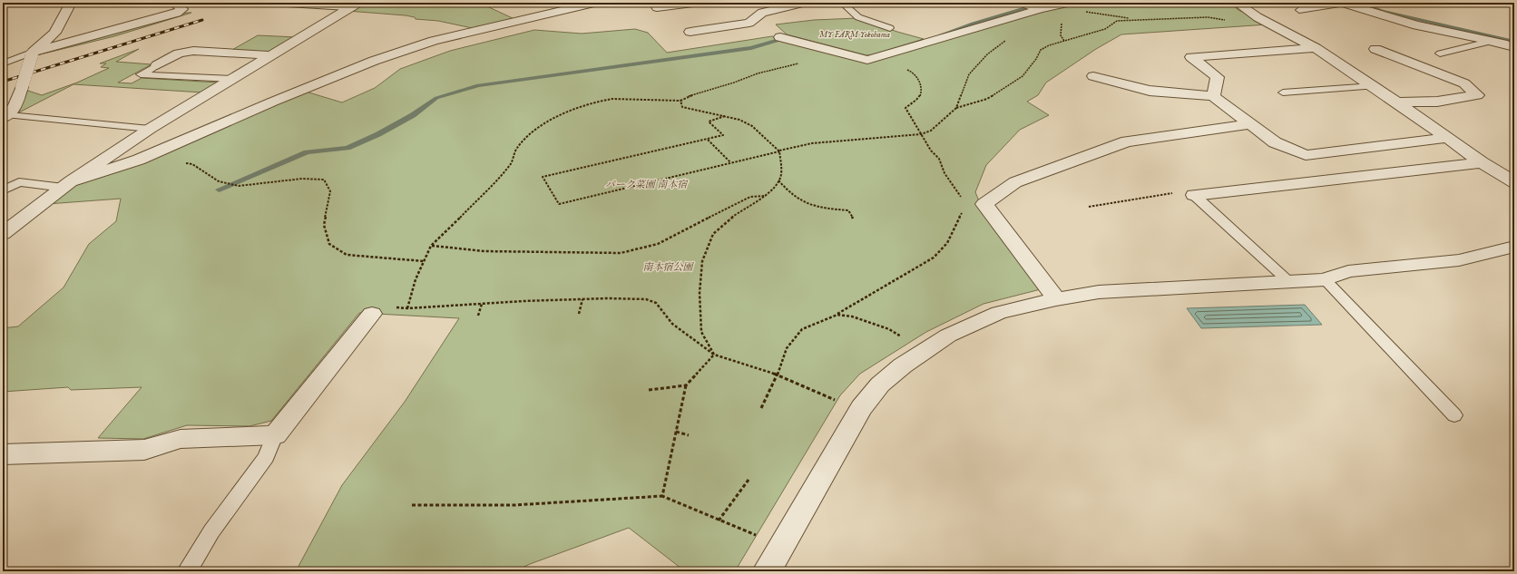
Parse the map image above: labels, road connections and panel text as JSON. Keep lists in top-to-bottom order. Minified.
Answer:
{"parks":["MY FARM Yokohama","パーク菜園 南本宿","南本宿公園"]}
